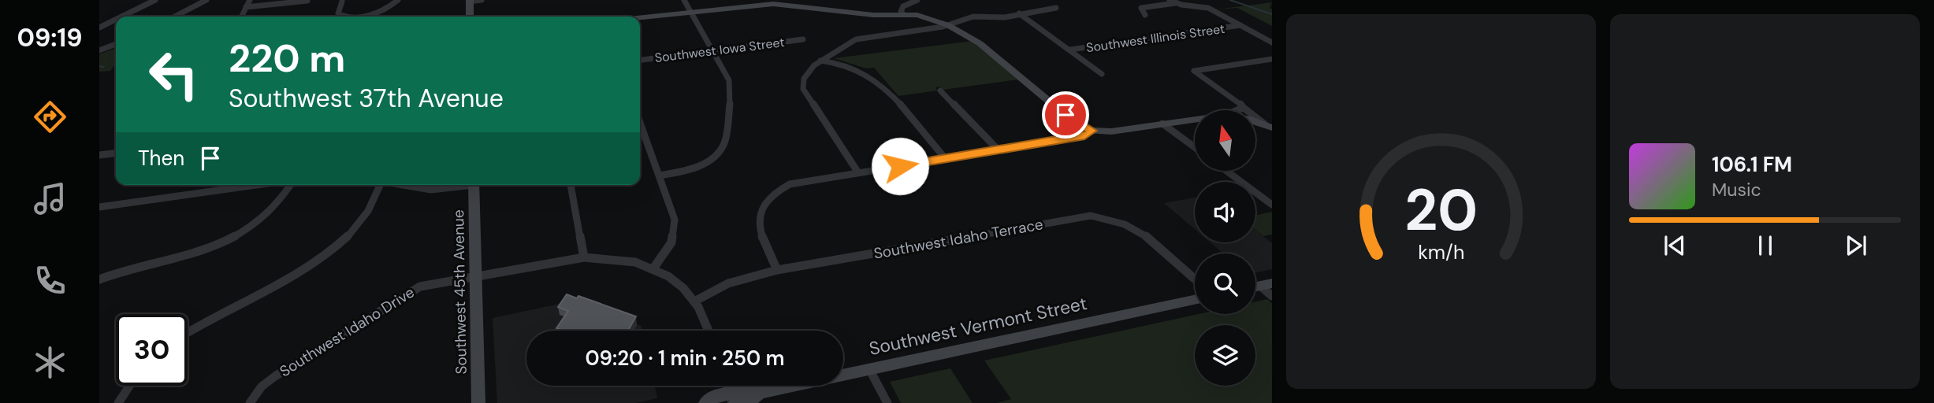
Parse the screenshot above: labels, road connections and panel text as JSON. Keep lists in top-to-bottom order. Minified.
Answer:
{"streets":{"street":["Southwest Illinois Street","Southwest Iowa Street","Southwest Idaho Terrace","Southwest 45th Avenue","Southwest Vermont Street","Southwest Idaho Drive"]},"crossings":[["Southwest Idaho Terrace","Southwest Idaho Drive"],["Southwest 45th Avenue","Southwest Idaho Drive"]],"north":"top","page":{"tabs":"09:19","turn":["220 m","Southwest 37th Avenue"],"then":"Then","song":["106.1 FM","Music"],"limit":"30","trip":"09:20 · 1 min · 250 m","gauge":["20","km/h"]}}
